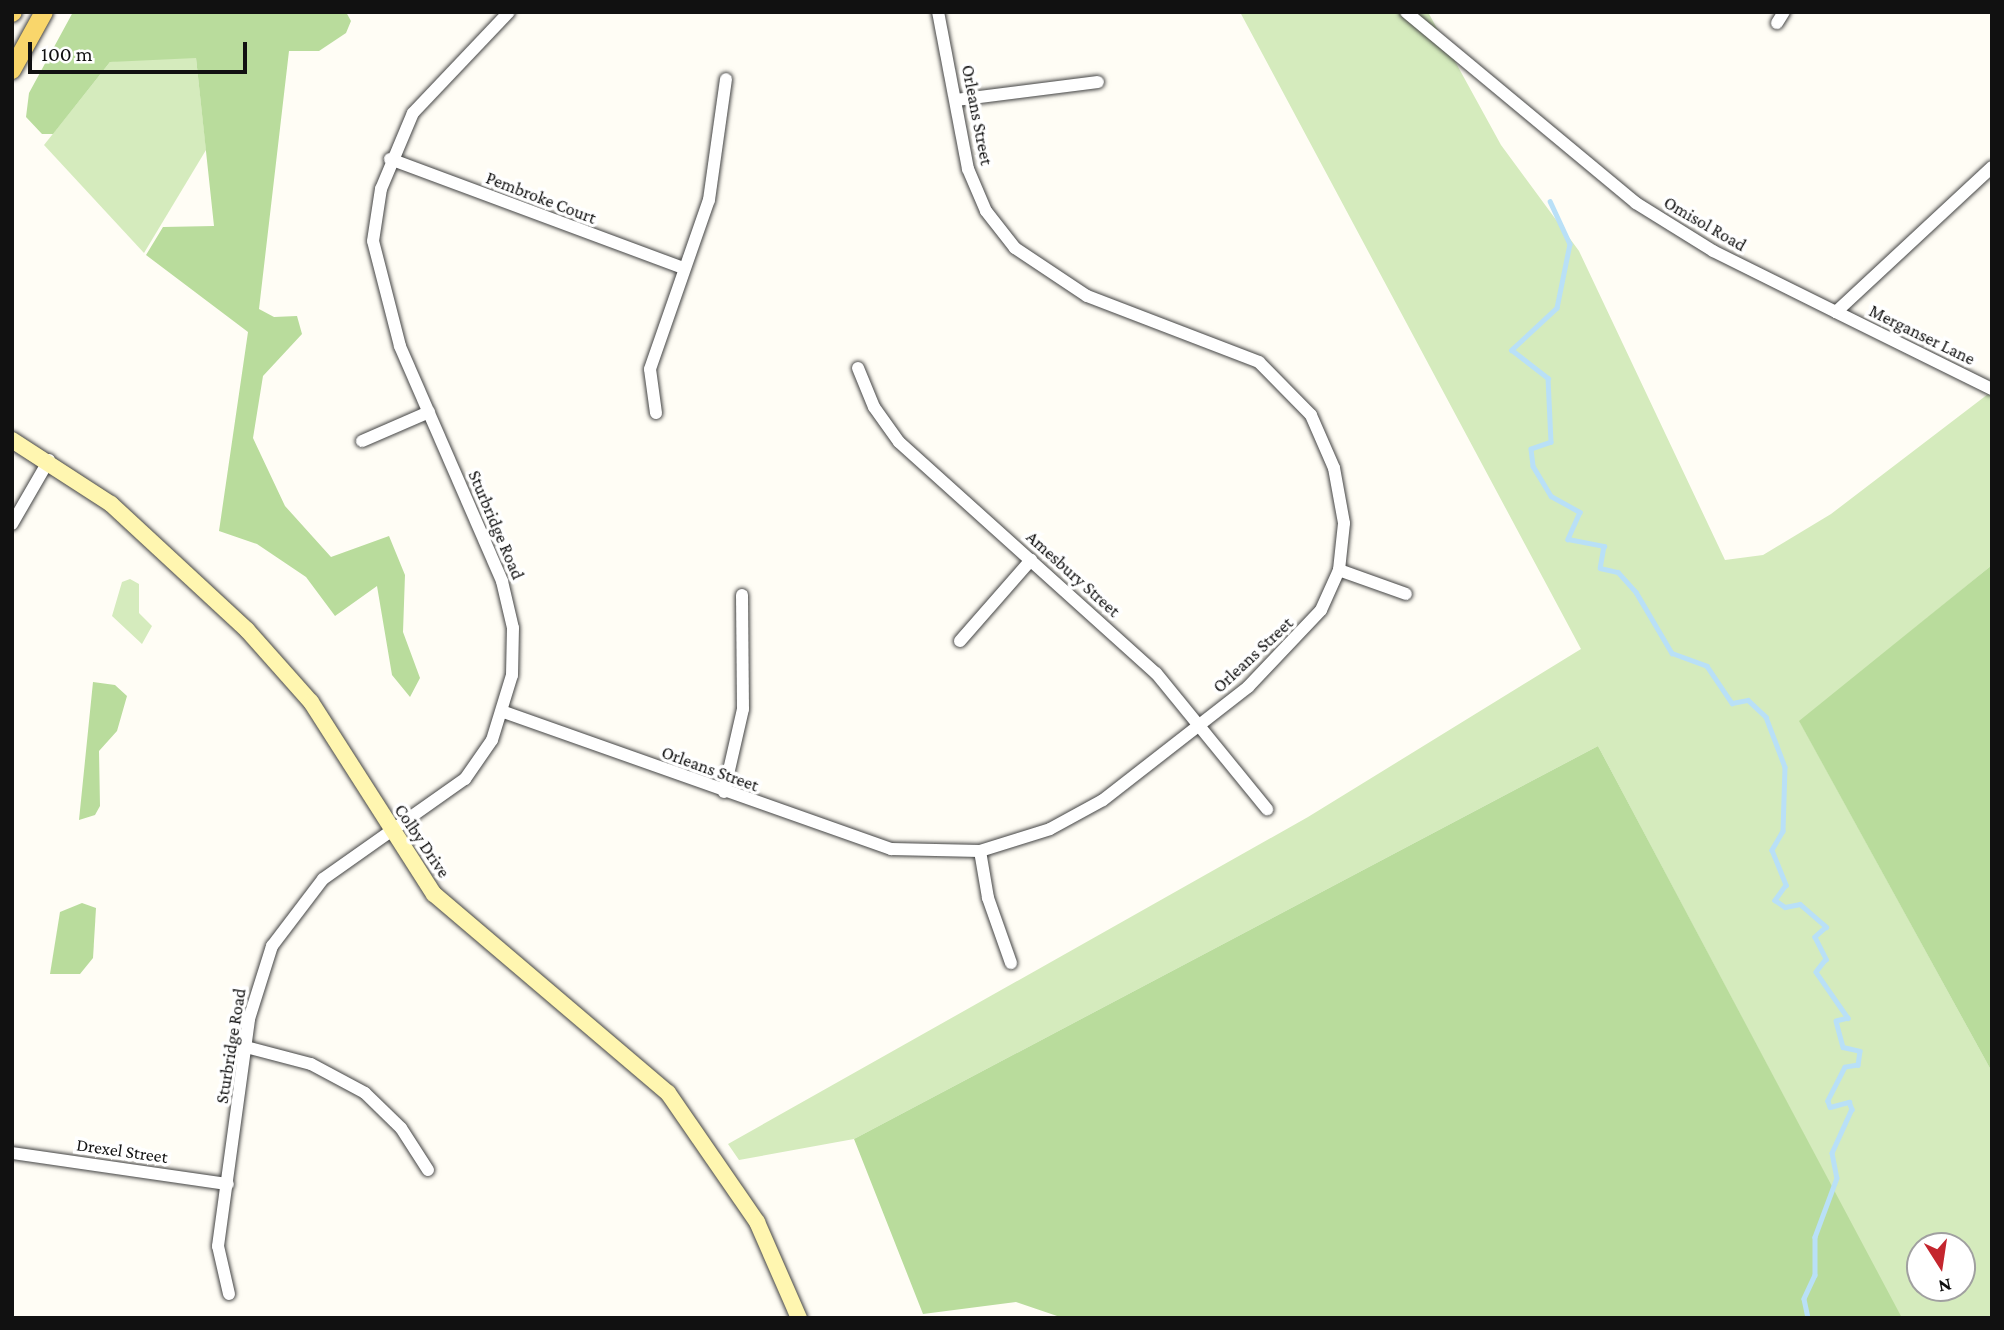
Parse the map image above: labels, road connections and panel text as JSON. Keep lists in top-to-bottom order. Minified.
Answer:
{"streets":{"street":["Orleans Street","Pembroke Court","Omisol Road","Merganser Lane","Sturbridge Road","Amesbury Street","Colby Drive","Drexel Street"]},"crossings":[["Orleans Street","Sturbridge Road"],["Orleans Street","Amesbury Street"],["Pembroke Court","Sturbridge Road"],["Omisol Road","Merganser Lane"],["Sturbridge Road","Colby Drive"],["Sturbridge Road","Drexel Street"]],"scale_bar":"100 m","north":"bottom"}
